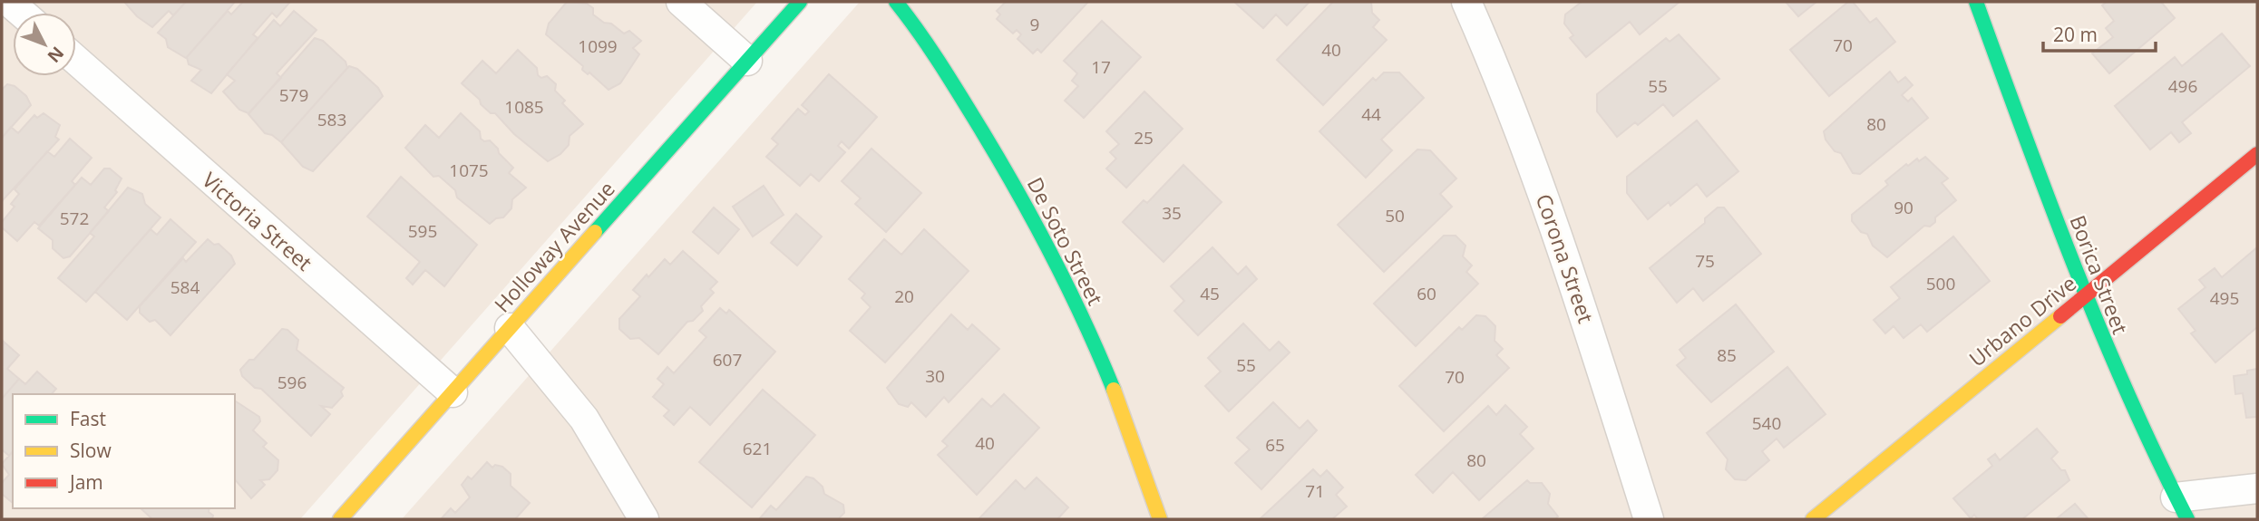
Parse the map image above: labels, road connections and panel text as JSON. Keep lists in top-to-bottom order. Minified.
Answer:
{"streets":{"street":["Victoria Street","De Soto Street","Holloway Avenue","Corona Street","Borica Street","Urbano Drive"]},"crossings":[["Victoria Street","Holloway Avenue"],["Borica Street","Urbano Drive"]],"house_numbers":["9","70","1099","40","17","55","496","579","1085","44","583","80","25","1075","90","35","50","572","595","75","500","584","45","60","20","495","85","607","55","30","70","596","540","40","65","621","80","71"],"legend":["Fast","Slow","Jam"],"scale_bar":"20 m","north":"bottom right"}
